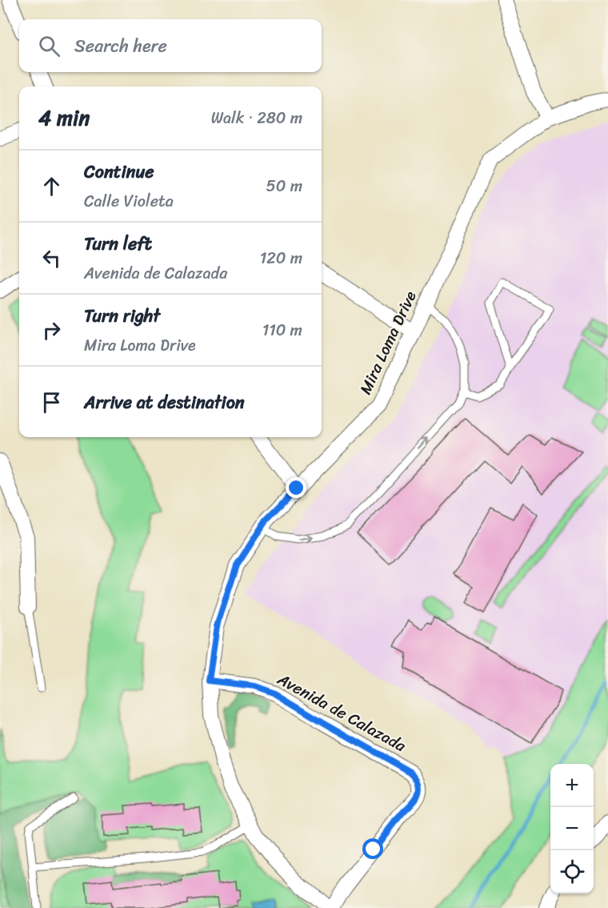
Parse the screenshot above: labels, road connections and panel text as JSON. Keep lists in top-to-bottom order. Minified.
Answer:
{"streets":{"street":["Mira Loma Drive","Avenida de Calazada"]},"crossings":[["Mira Loma Drive","Avenida de Calazada"]],"page":{"search":"Search here","heading":["4 min","Walk · 280 m"],"list":[["Continue","Calle Violeta","50 m"],["Turn left","Avenida de Calazada","120 m"],["Turn right","Mira Loma Drive","110 m"],"Arrive at destination"],"map_buttons":["+","−"]}}
